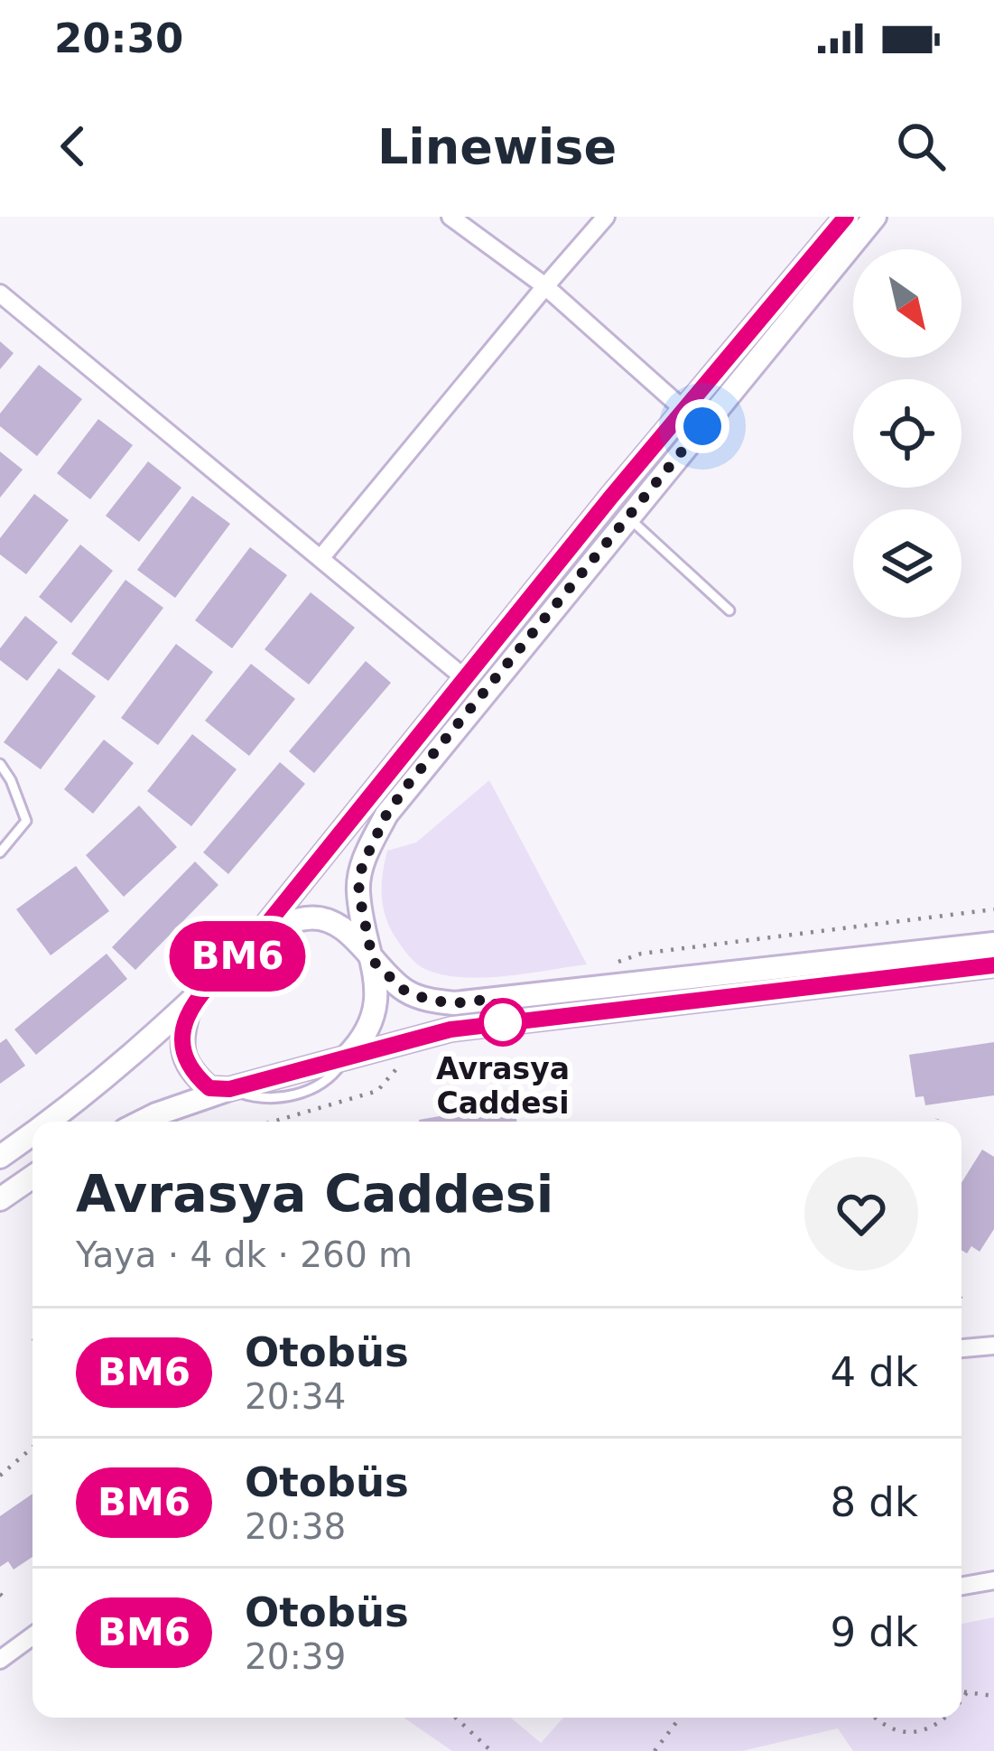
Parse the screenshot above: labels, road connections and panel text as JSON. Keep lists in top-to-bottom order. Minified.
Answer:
{"places":["Avrasya Caddesi"],"lines":["bus line BM6"],"north":"bottom right","page":{"status":"20:30","header":"Linewise","on_map":"BM6","heading":["Avrasya Caddesi","Yaya · 4 dk · 260 m"],"list":[{"mark":"BM6","name":"Otobüs","note":"20:34","value":"4 dk"},{"mark":"BM6","name":"Otobüs","note":"20:38","value":"8 dk"},{"mark":"BM6","name":"Otobüs","note":"20:39","value":"9 dk"}]}}
